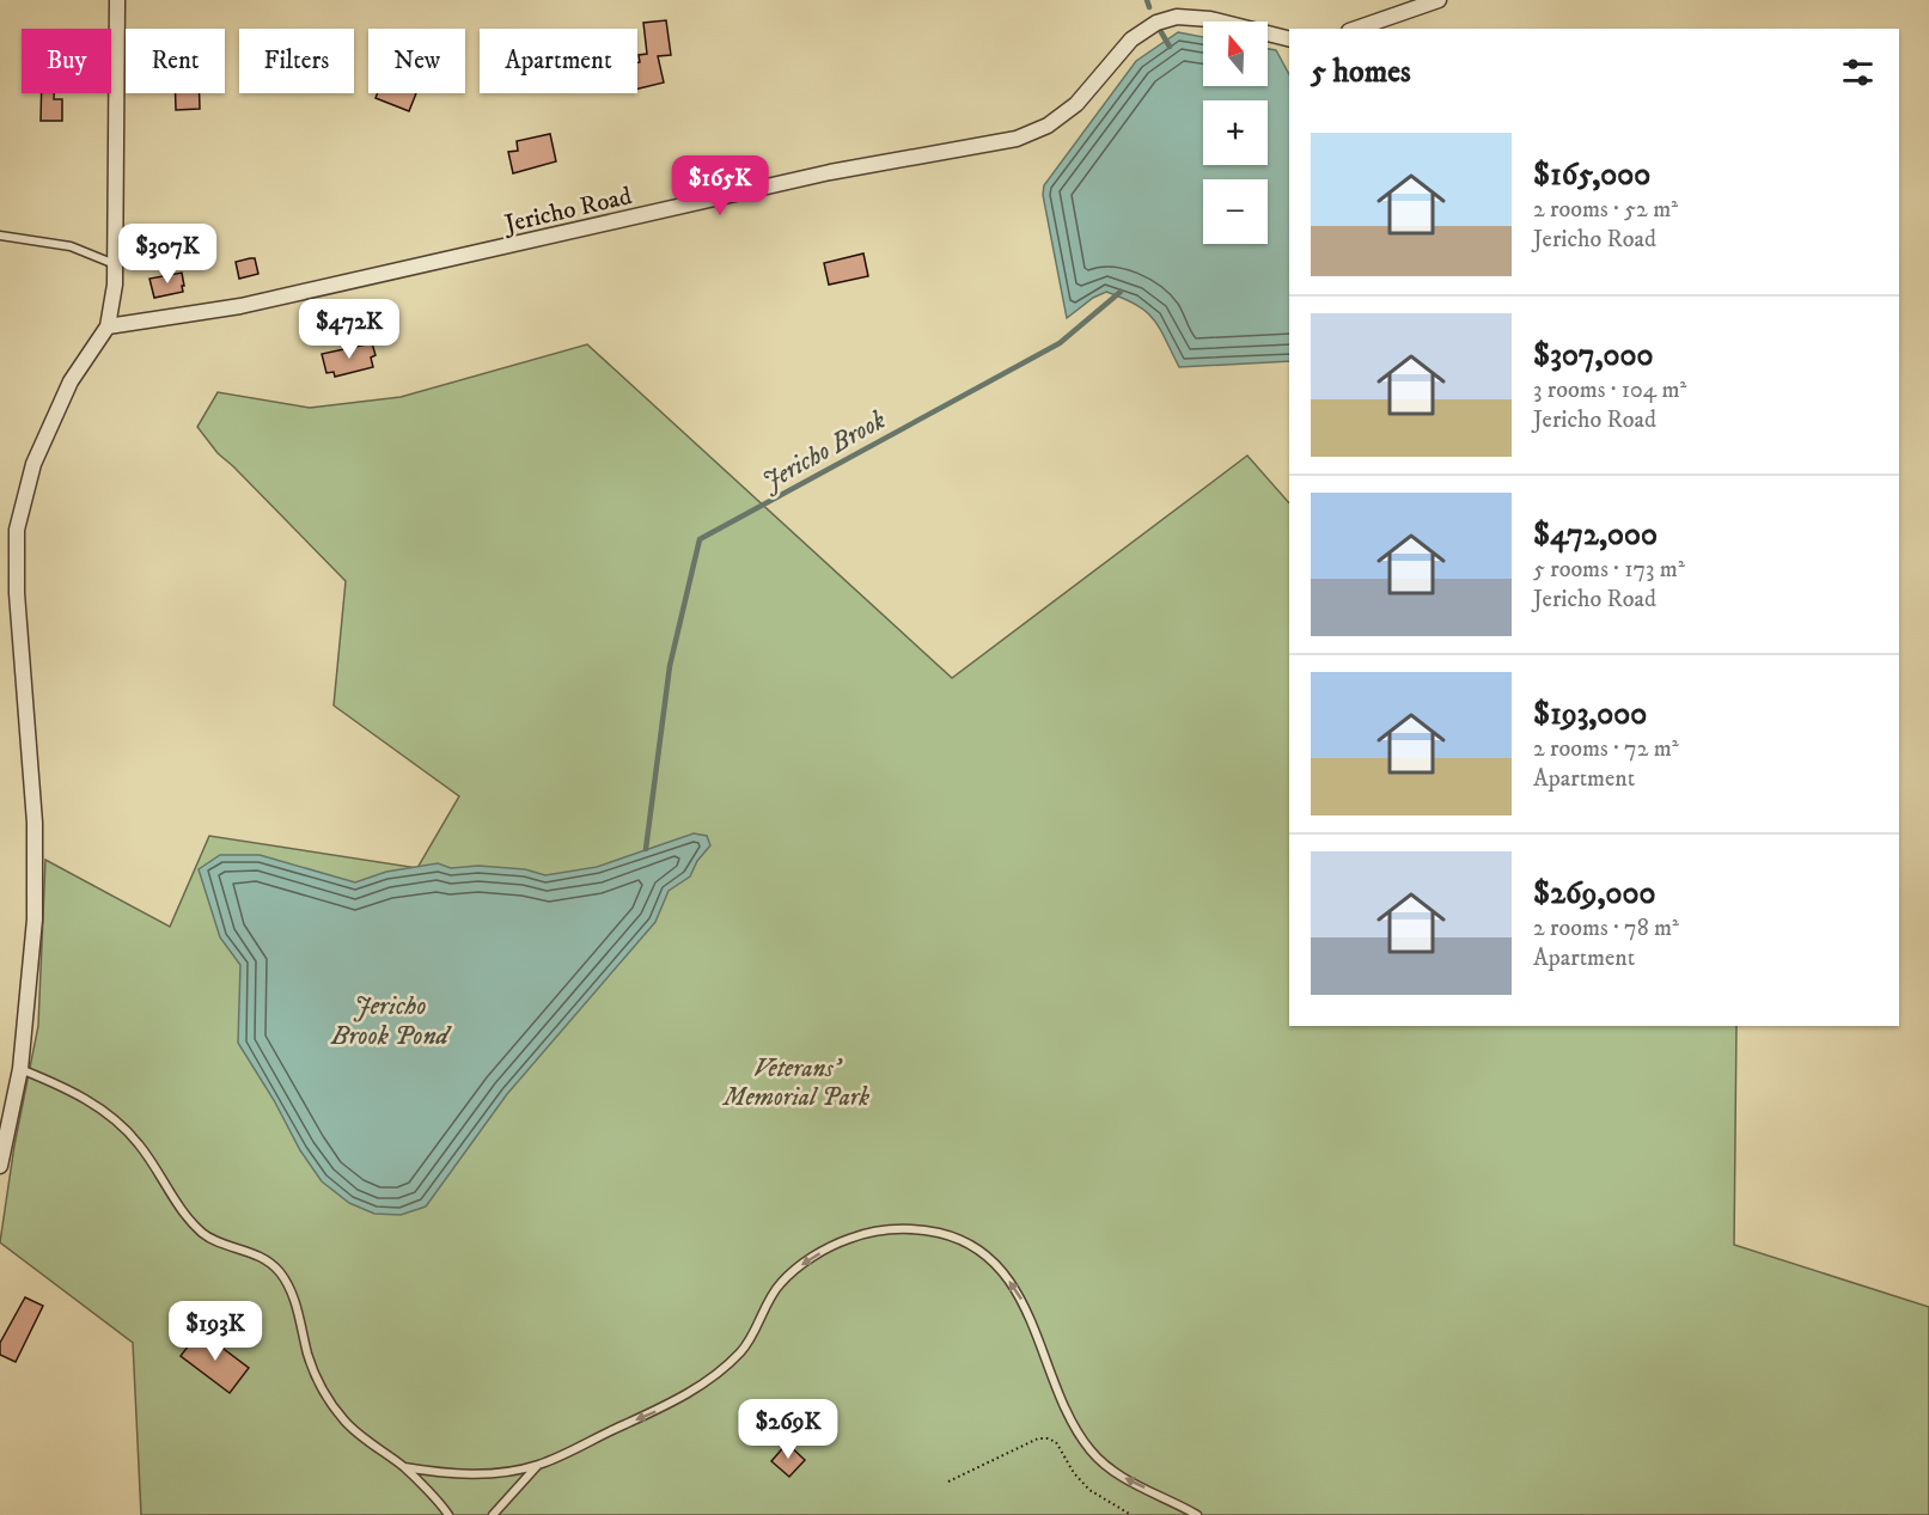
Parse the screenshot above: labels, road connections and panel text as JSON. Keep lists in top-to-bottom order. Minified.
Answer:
{"streets":{"street":["Jericho Road"]},"water":["Jericho Brook","Jericho Brook Pond"],"parks":["Veterans' Memorial Park"],"north":"top","page":{"map_buttons":["+","−"],"chip":["Buy","Rent","Filters","New","Apartment"],"heading":"5 homes","list":[{"name":"$165,000","note":"2 rooms · 52 m² · Jericho Road"},{"name":"$307,000","note":"3 rooms · 104 m² · Jericho Road"},{"name":"$472,000","note":"5 rooms · 173 m² · Jericho Road"},{"name":"$193,000","note":"2 rooms · 72 m² · Apartment"},{"name":"$269,000","note":"2 rooms · 78 m² · Apartment"}],"price":["$165K","$307K","$472K","$193K","$269K"]}}
